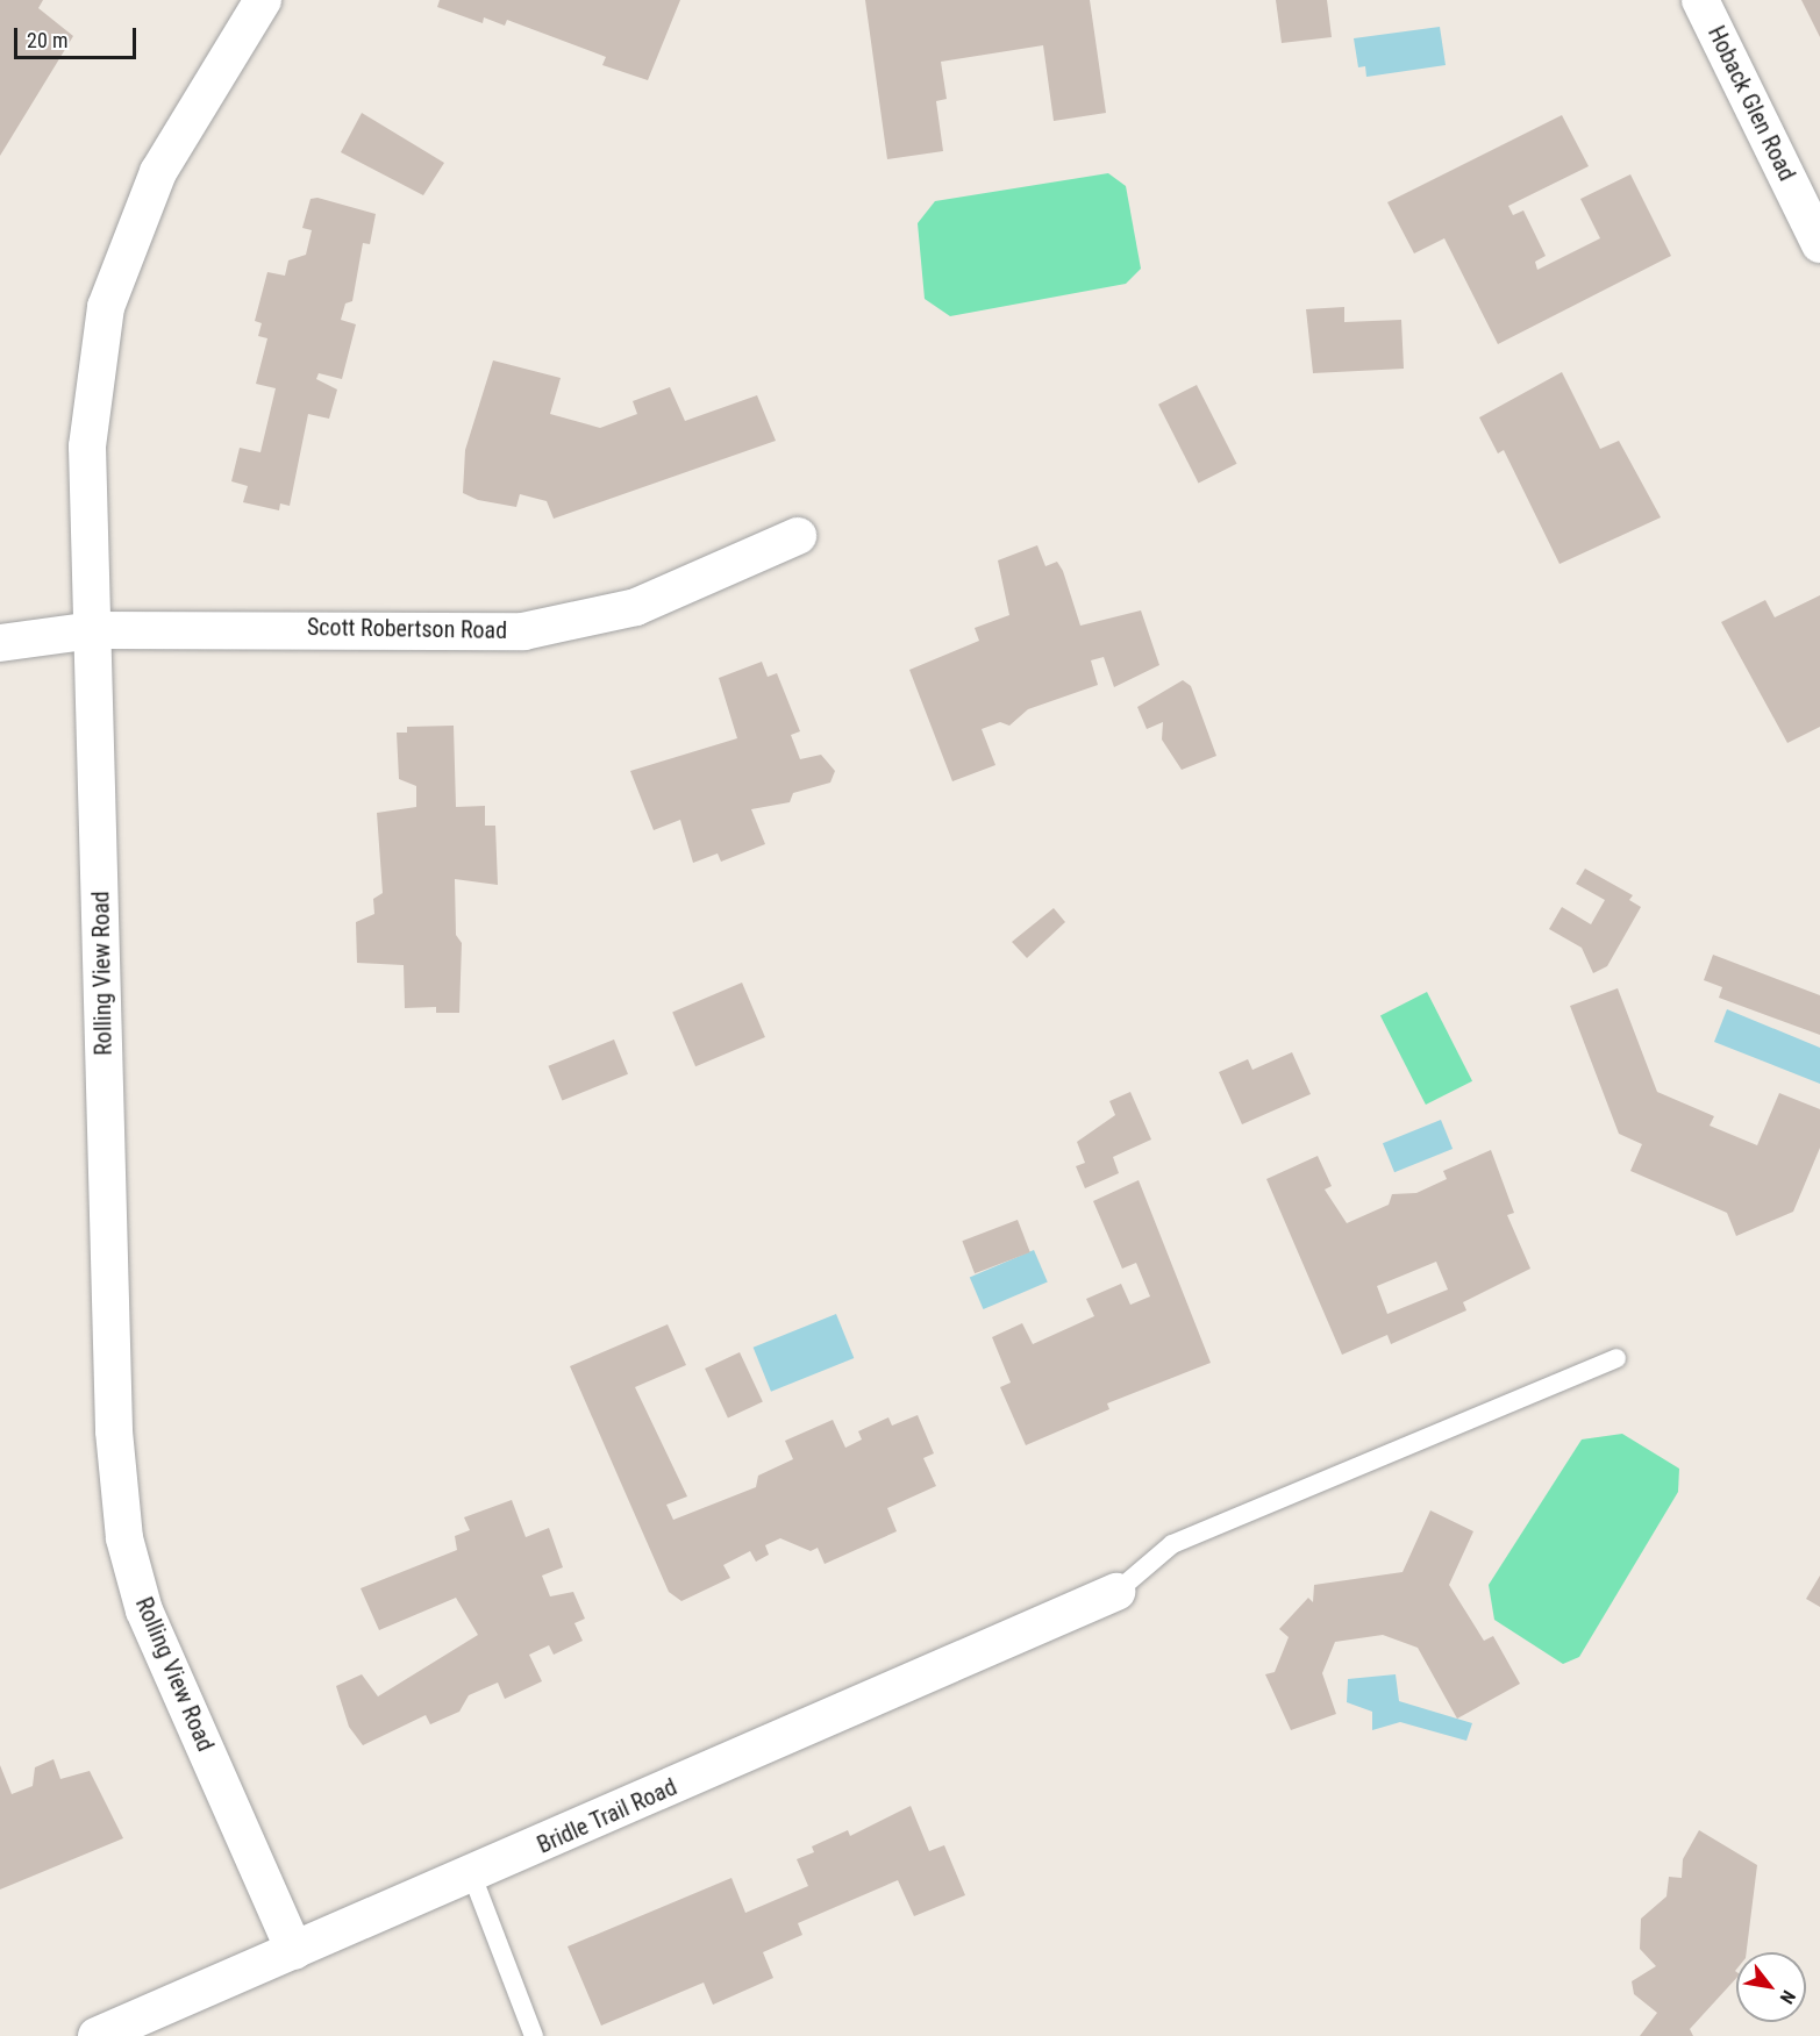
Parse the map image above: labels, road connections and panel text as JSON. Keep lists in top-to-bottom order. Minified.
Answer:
{"streets":{"street":["Hoback Glen Road","Scott Robertson Road","Rolling View Road","Bridle Trail Road"]},"crossings":[["Scott Robertson Road","Rolling View Road"],["Rolling View Road","Bridle Trail Road"]],"scale_bar":"20 m","north":"bottom right"}
